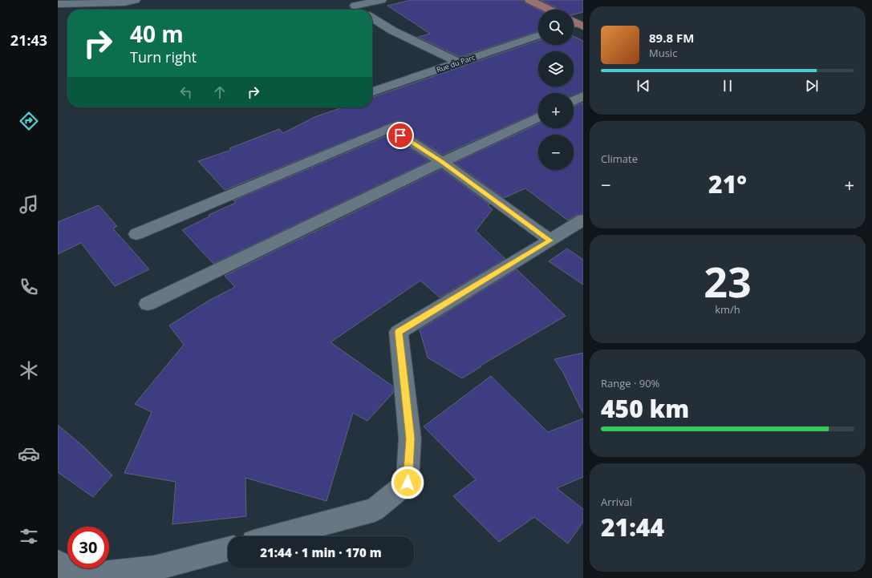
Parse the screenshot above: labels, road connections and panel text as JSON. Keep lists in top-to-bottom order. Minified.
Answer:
{"streets":{"street":["Rue du Parc"]},"page":{"tabs":"21:43","map_buttons":["+","−"],"turn":["40 m","Turn right"],"song":["89.8 FM","Music"],"tile":["Climate",["23","km/h"],["Range · 90%","450 km"],["Arrival","21:44"]],"heat":["−","21°","+"],"limit":"30","trip":"21:44 · 1 min · 170 m"}}
